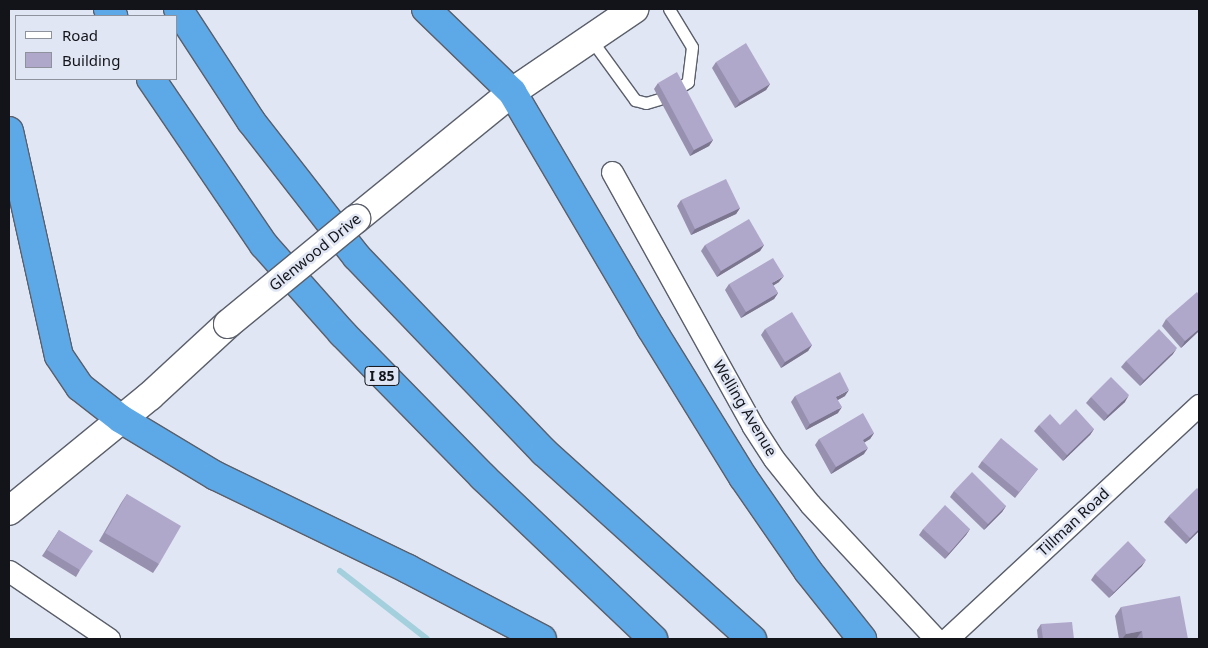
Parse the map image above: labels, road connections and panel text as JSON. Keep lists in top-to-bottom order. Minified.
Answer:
{"streets":{"highway":["I 85"],"street":["Glenwood Drive","Welling Avenue","Tillman Road"]},"legend":["Road","Building"]}
